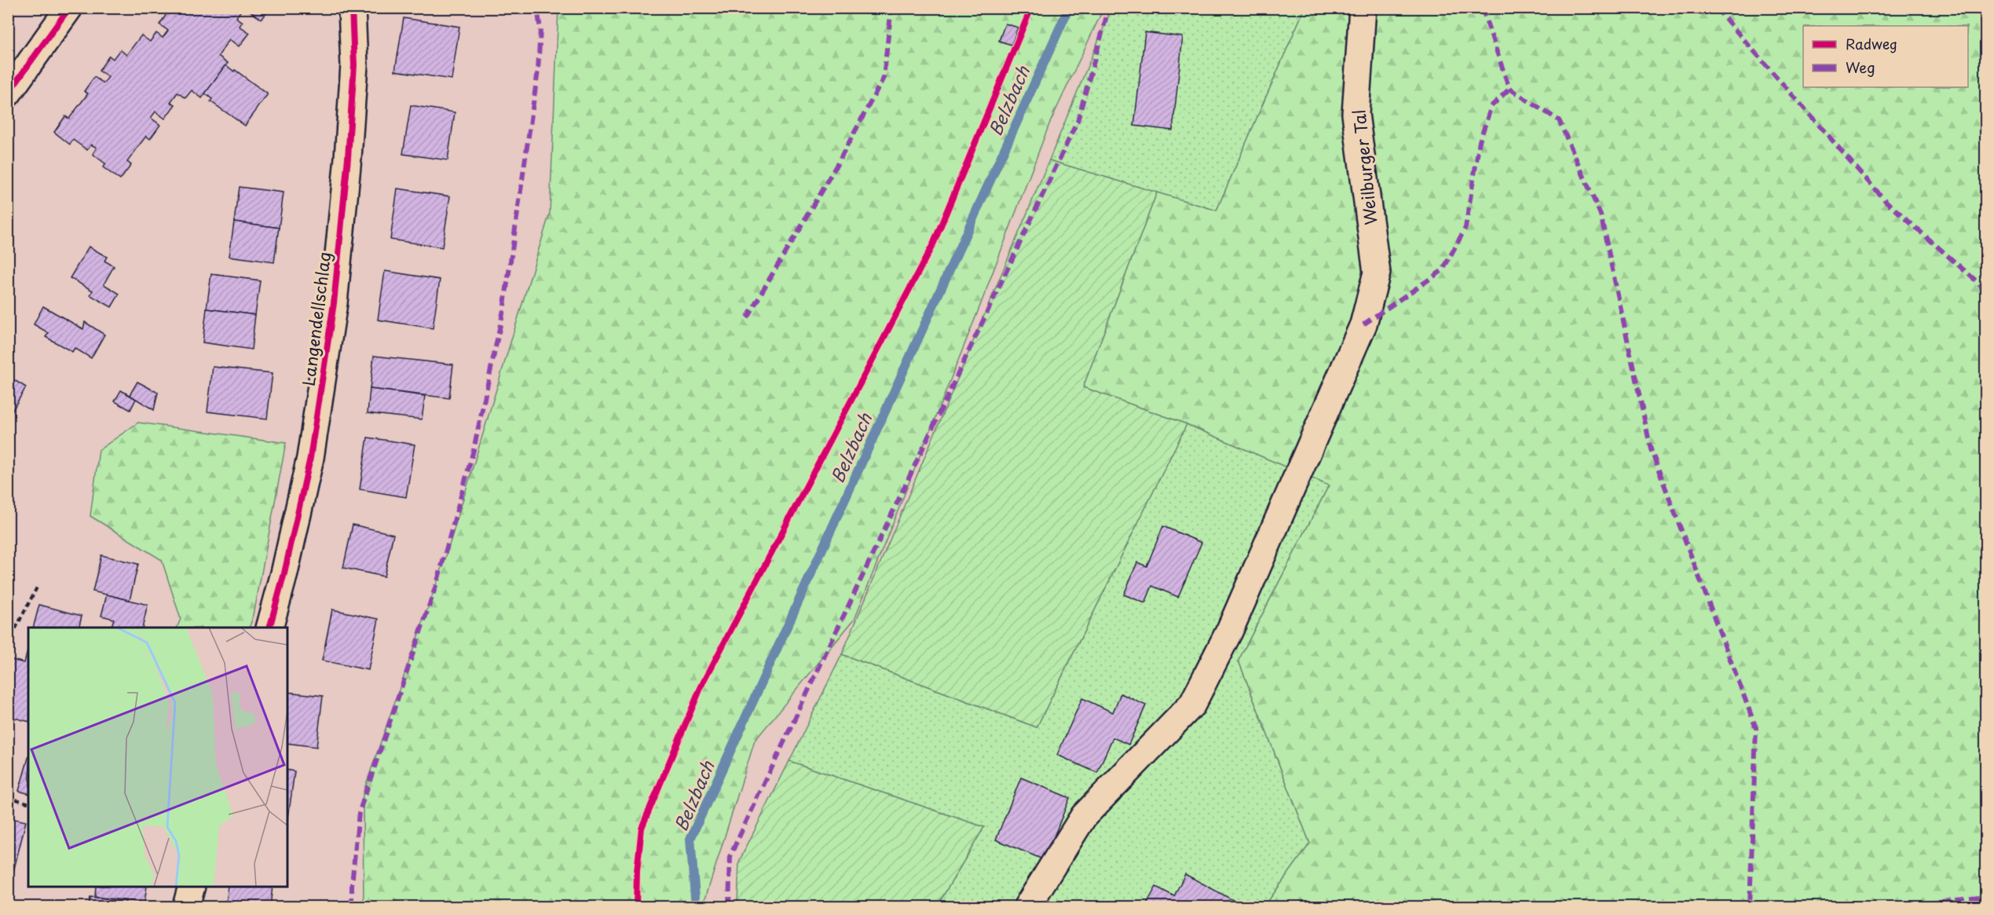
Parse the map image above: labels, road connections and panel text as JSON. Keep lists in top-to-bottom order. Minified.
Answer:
{"streets":{"street":["Weilburger Tal","Langendellschlag"]},"water":["Belzbach"],"legend":["Radweg","Weg"]}
